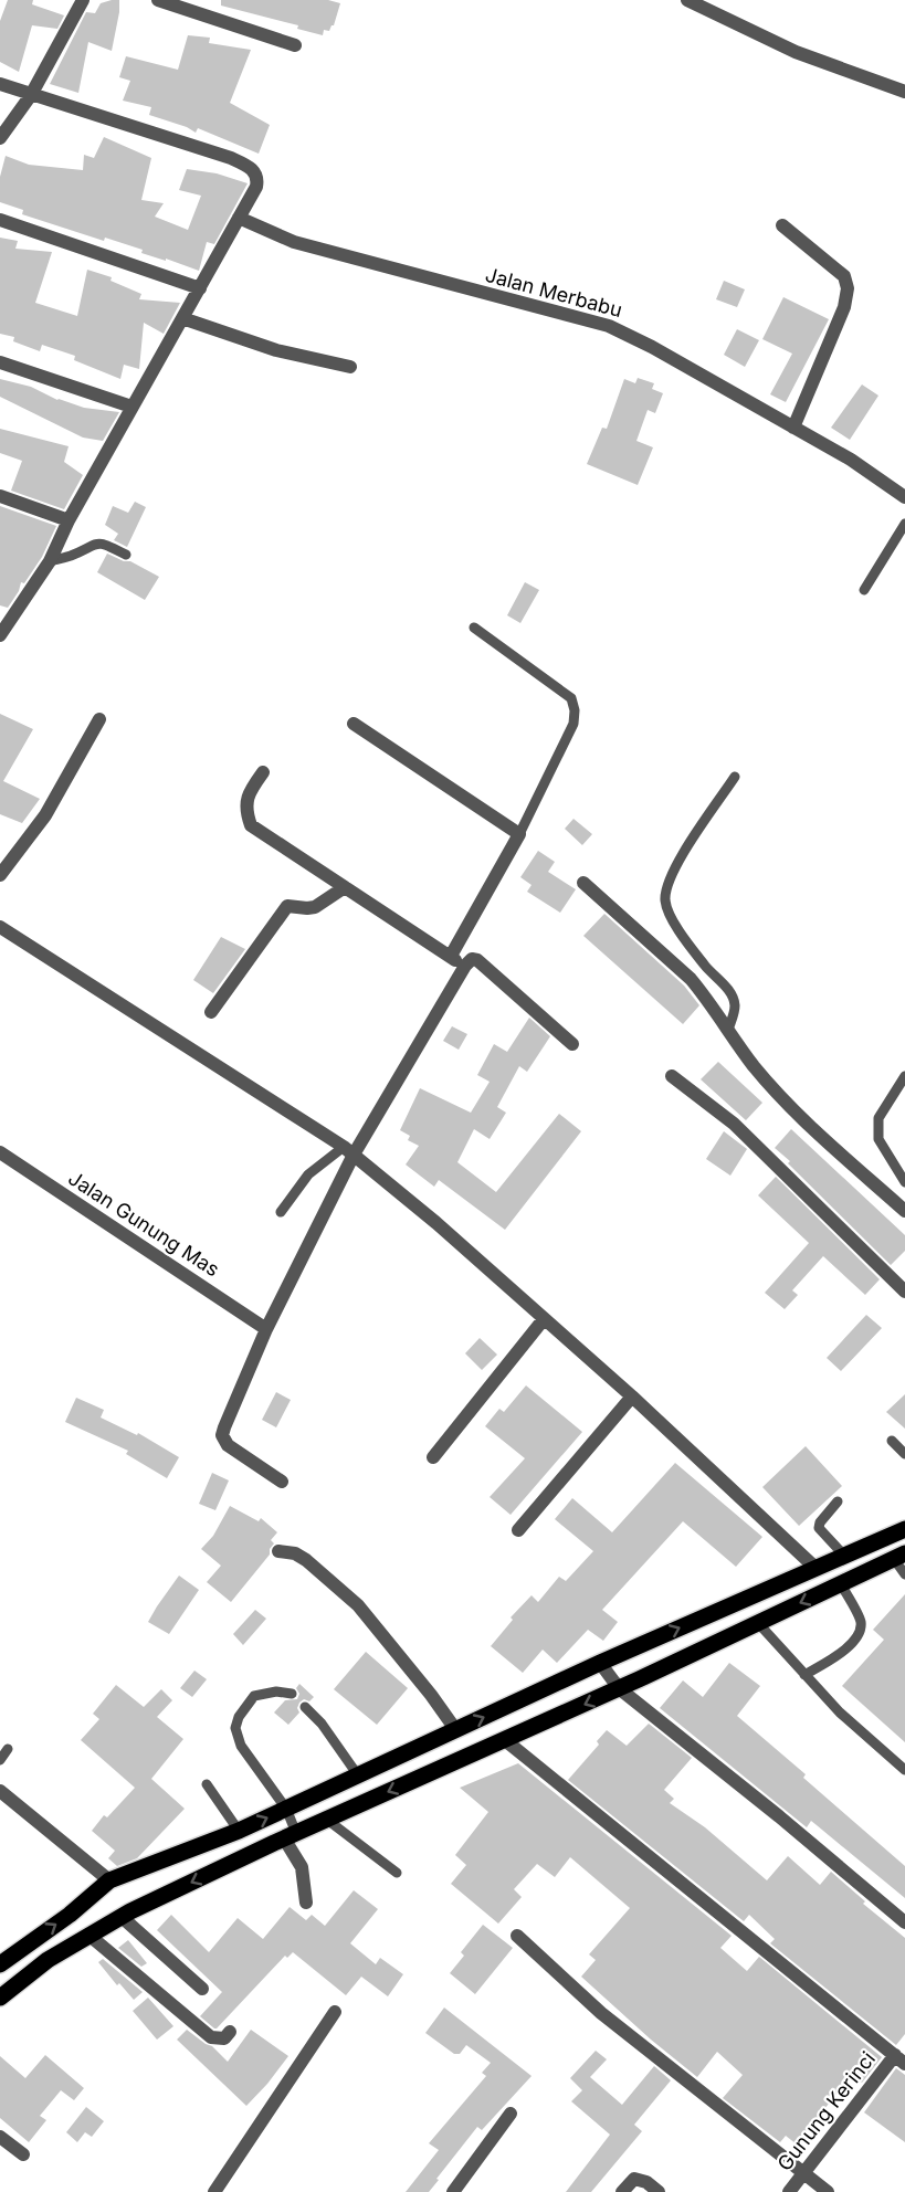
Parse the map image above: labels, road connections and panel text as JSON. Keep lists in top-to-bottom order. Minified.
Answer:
{"streets":{"street":["Jalan Merbabu","Jalan Gunung Mas","Gunung Kerinci"]}}
